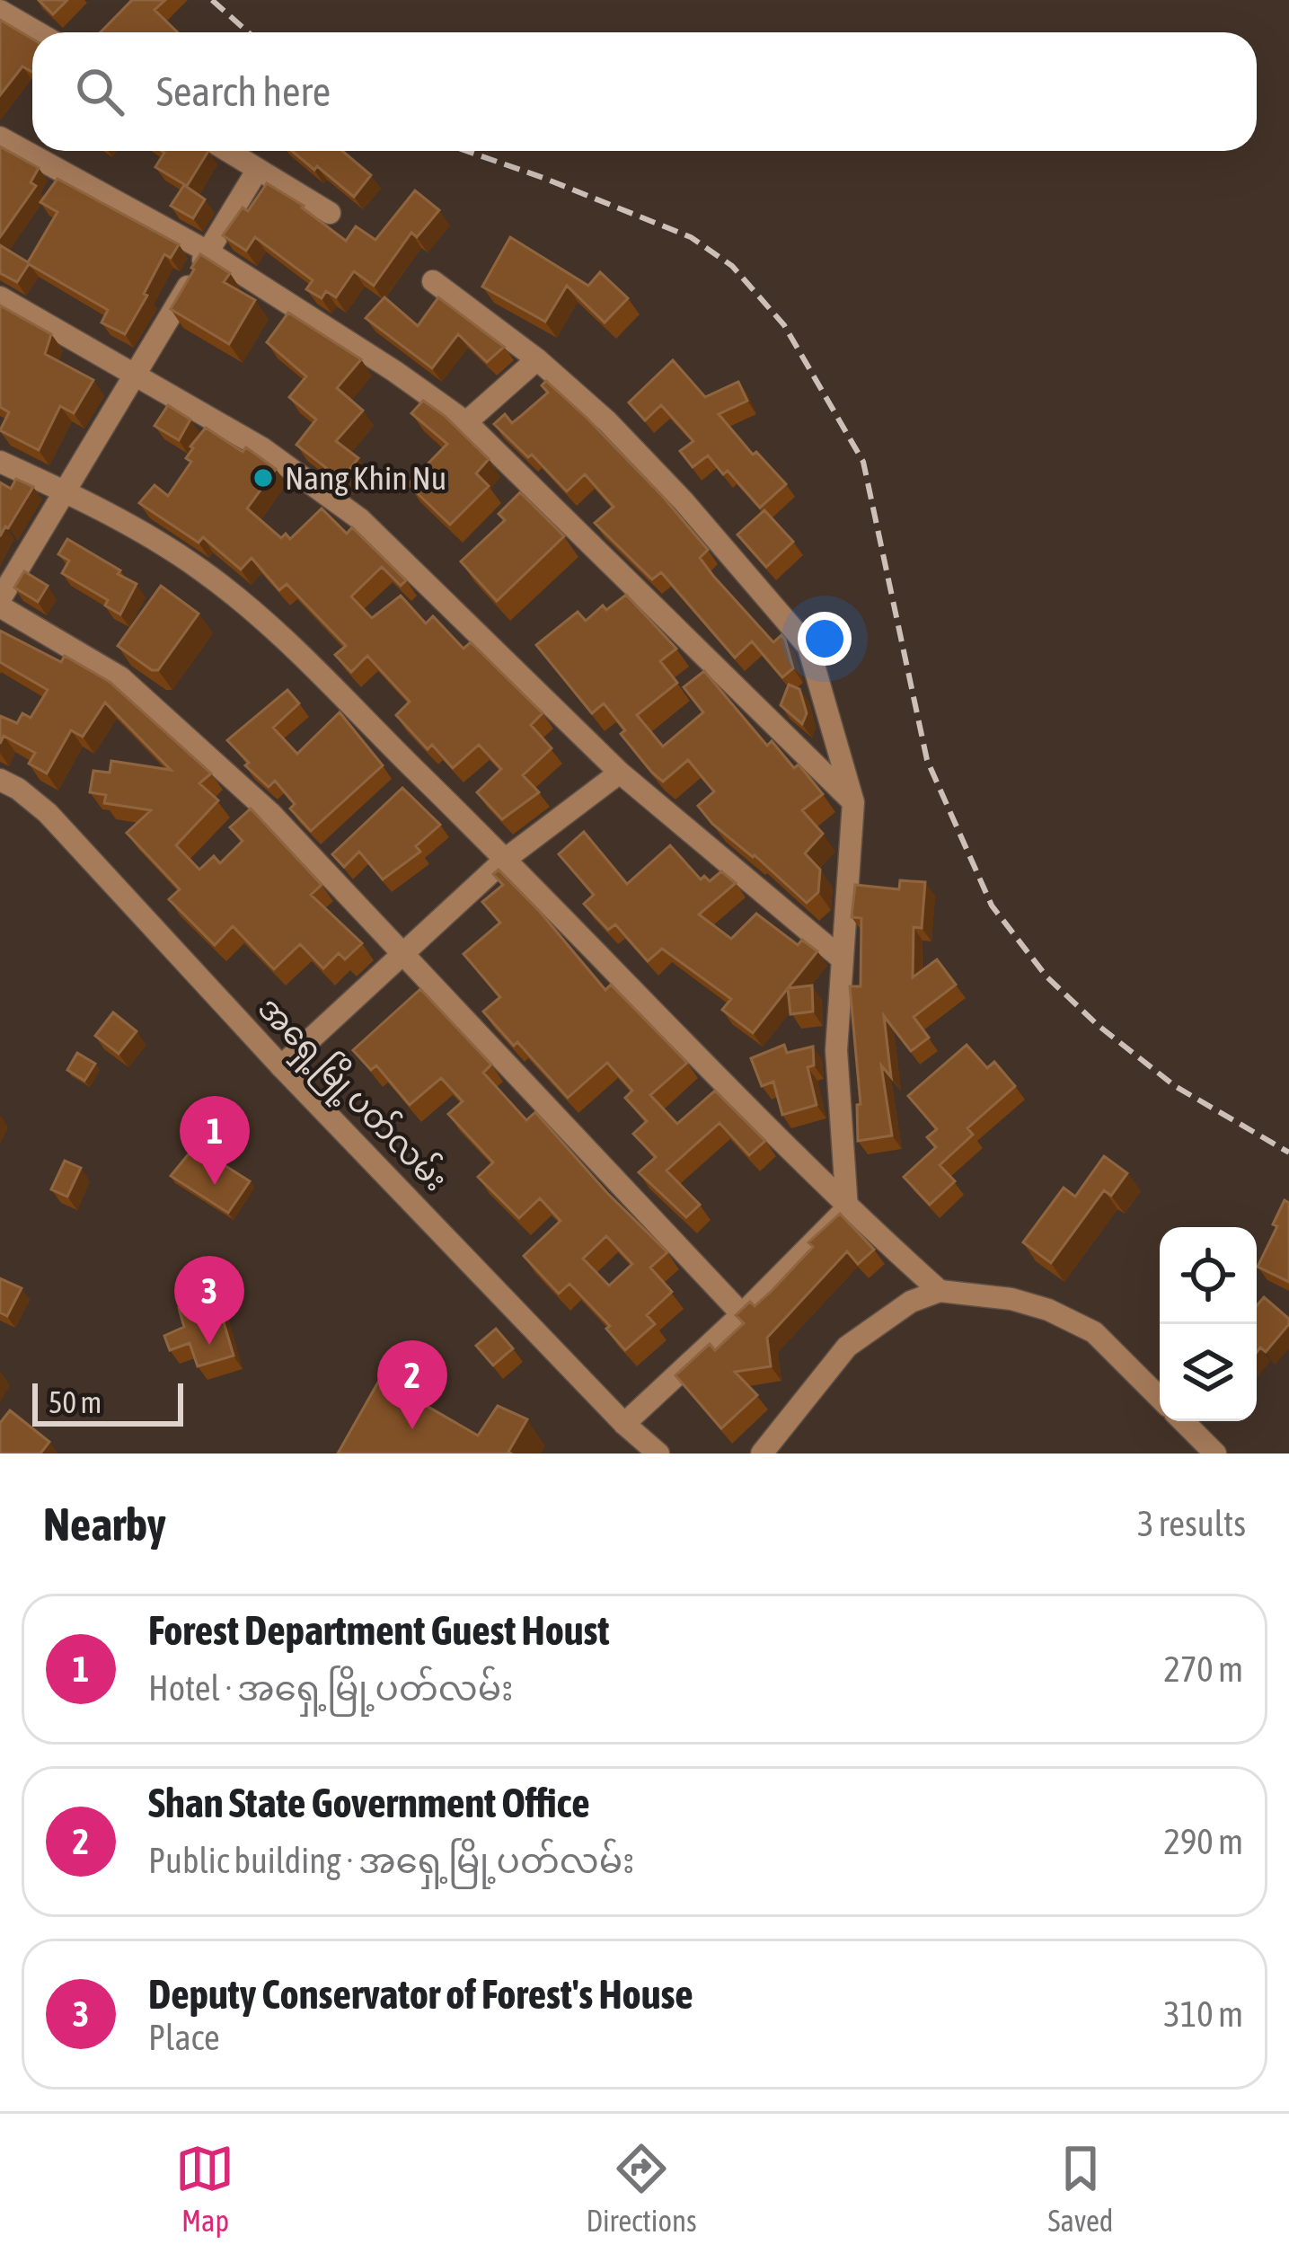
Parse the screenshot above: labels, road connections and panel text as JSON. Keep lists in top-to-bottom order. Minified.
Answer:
{"streets":{"street":["အရှေ့မြို့ပတ်လမ်း"]},"places":["Nang Khin Nu"],"scale_bar":"50 m","page":{"search":"Search here","pins":["1","3","2"],"scale":"50 m","heading":["Nearby","3 results"],"list":[{"mark":"1","name":"Forest Department Guest Houst","note":"Hotel · အရှေ့မြို့ပတ်လမ်း","value":"270 m"},{"mark":"2","name":"Shan State Government Office","note":"Public building · အရှေ့မြို့ပတ်လမ်း","value":"290 m"},{"mark":"3","name":"Deputy Conservator of Forest's House","note":"Place","value":"310 m"}],"nav":["Map","Directions","Saved"]}}
